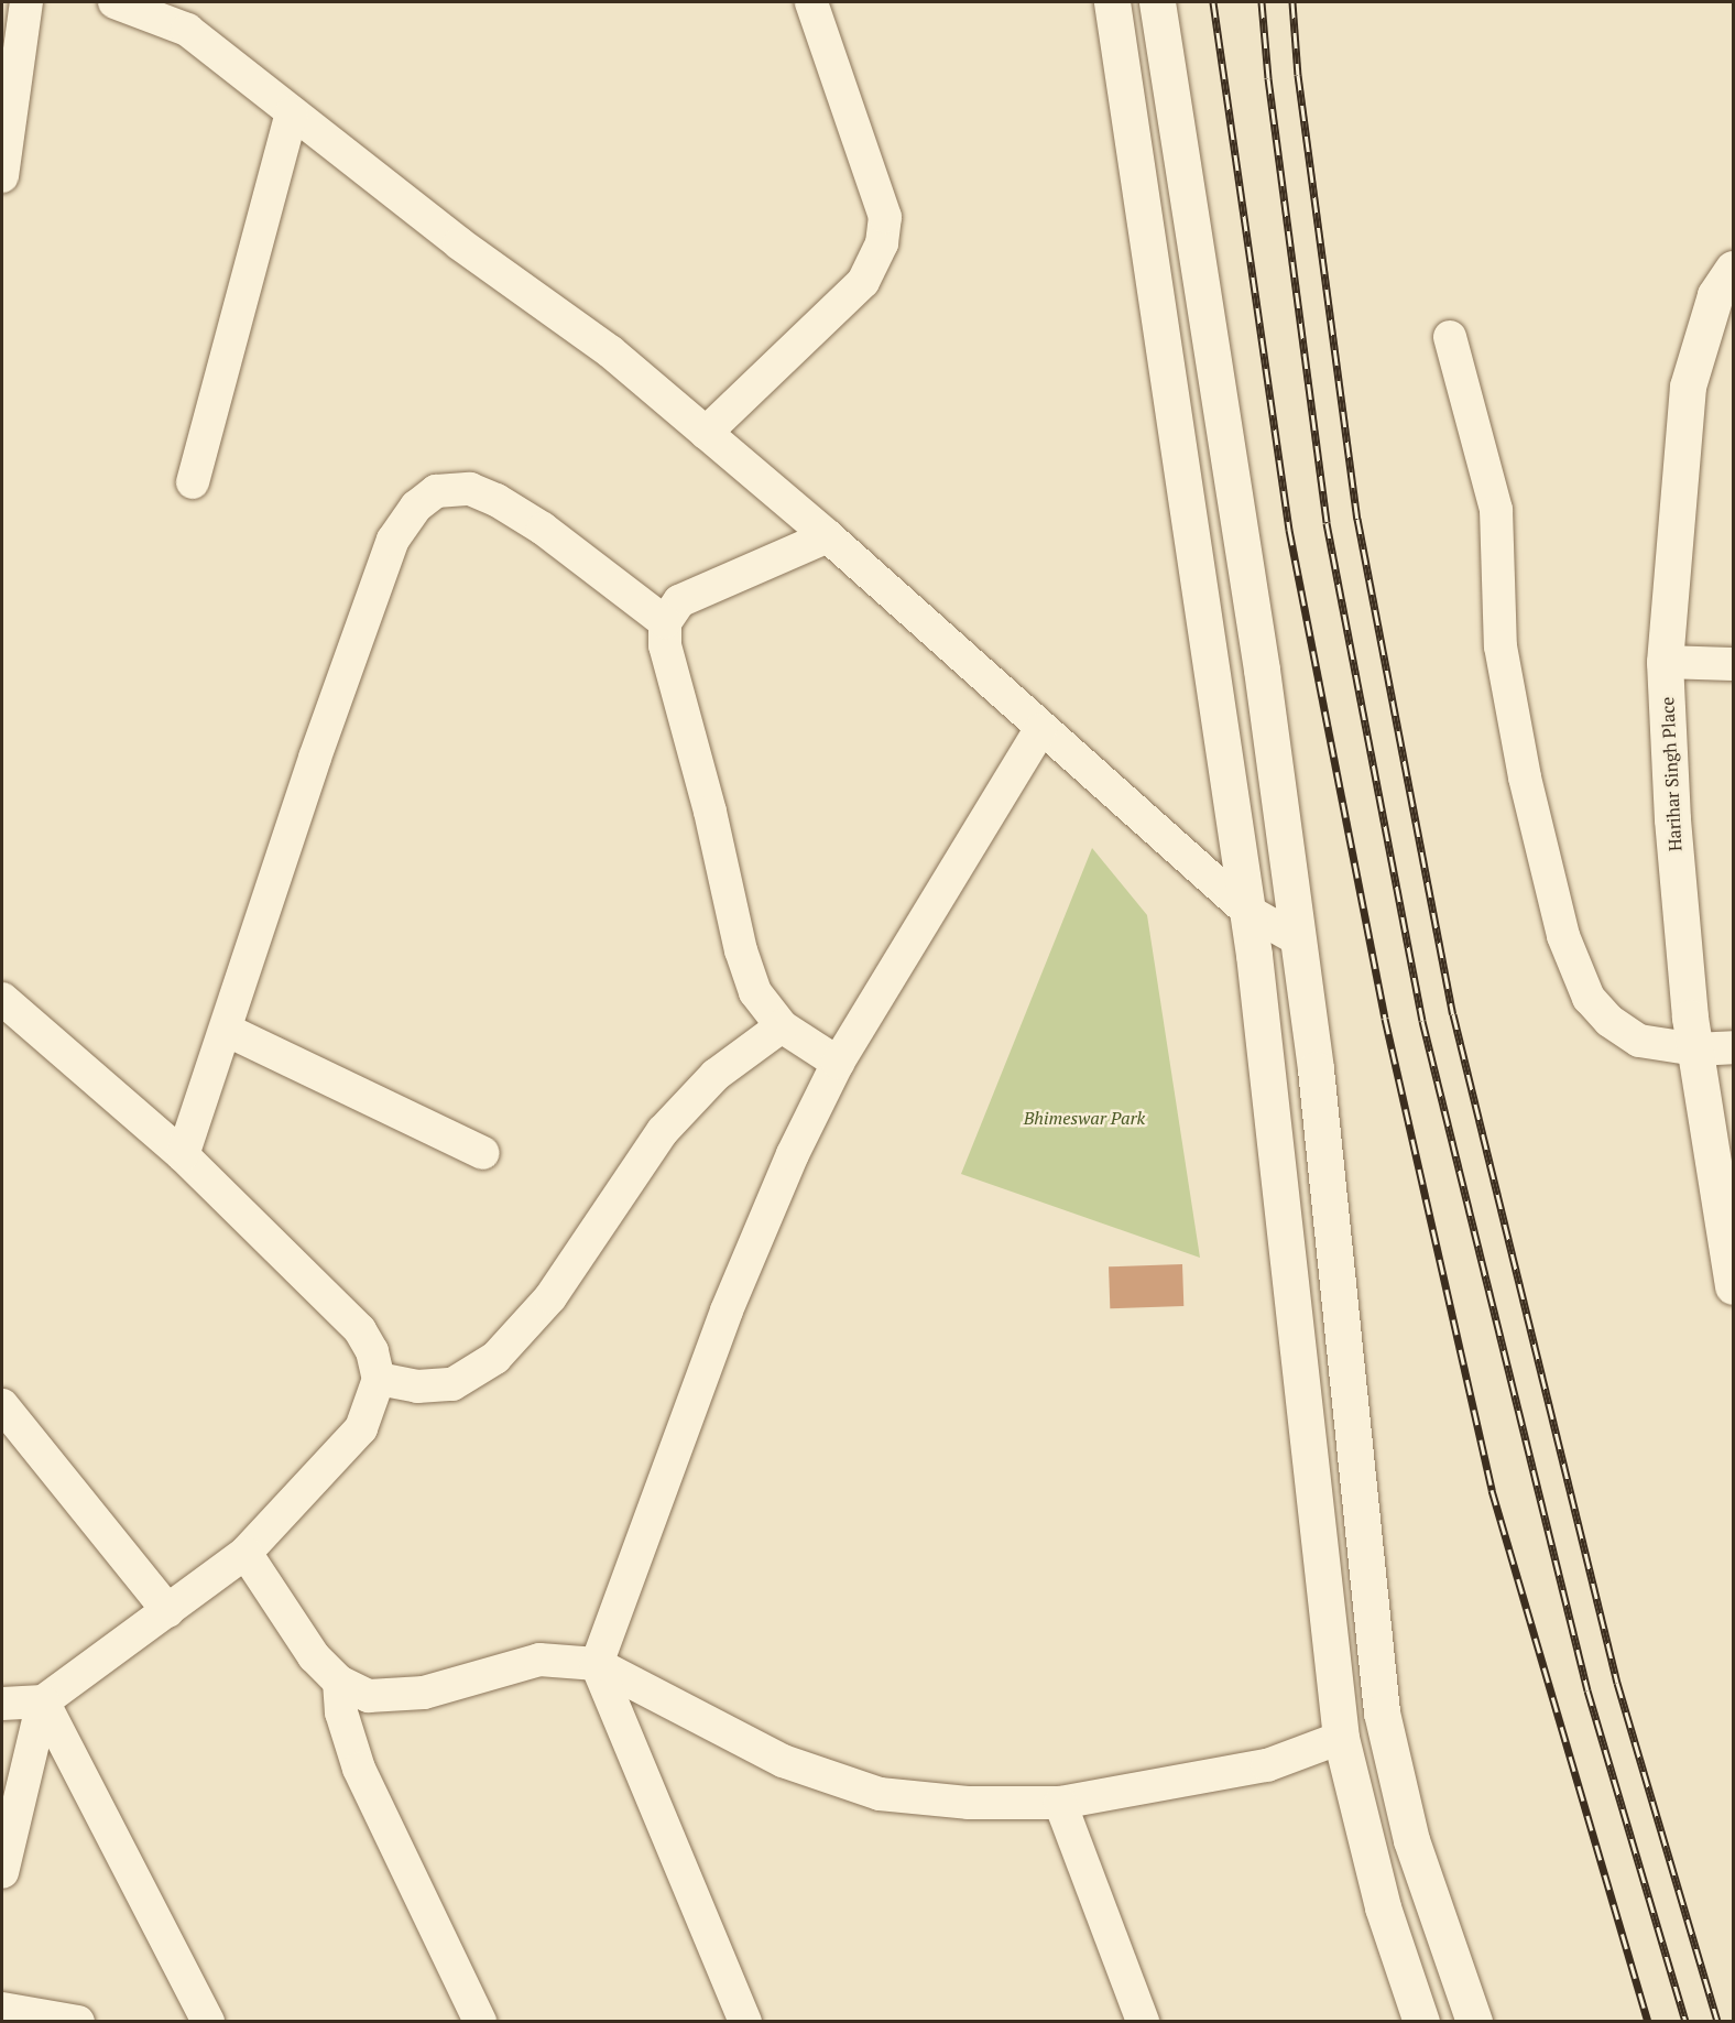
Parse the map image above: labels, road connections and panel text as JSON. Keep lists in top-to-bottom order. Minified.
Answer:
{"streets":{"street":["Harihar Singh Place"]},"parks":["Bhimeswar Park"]}
